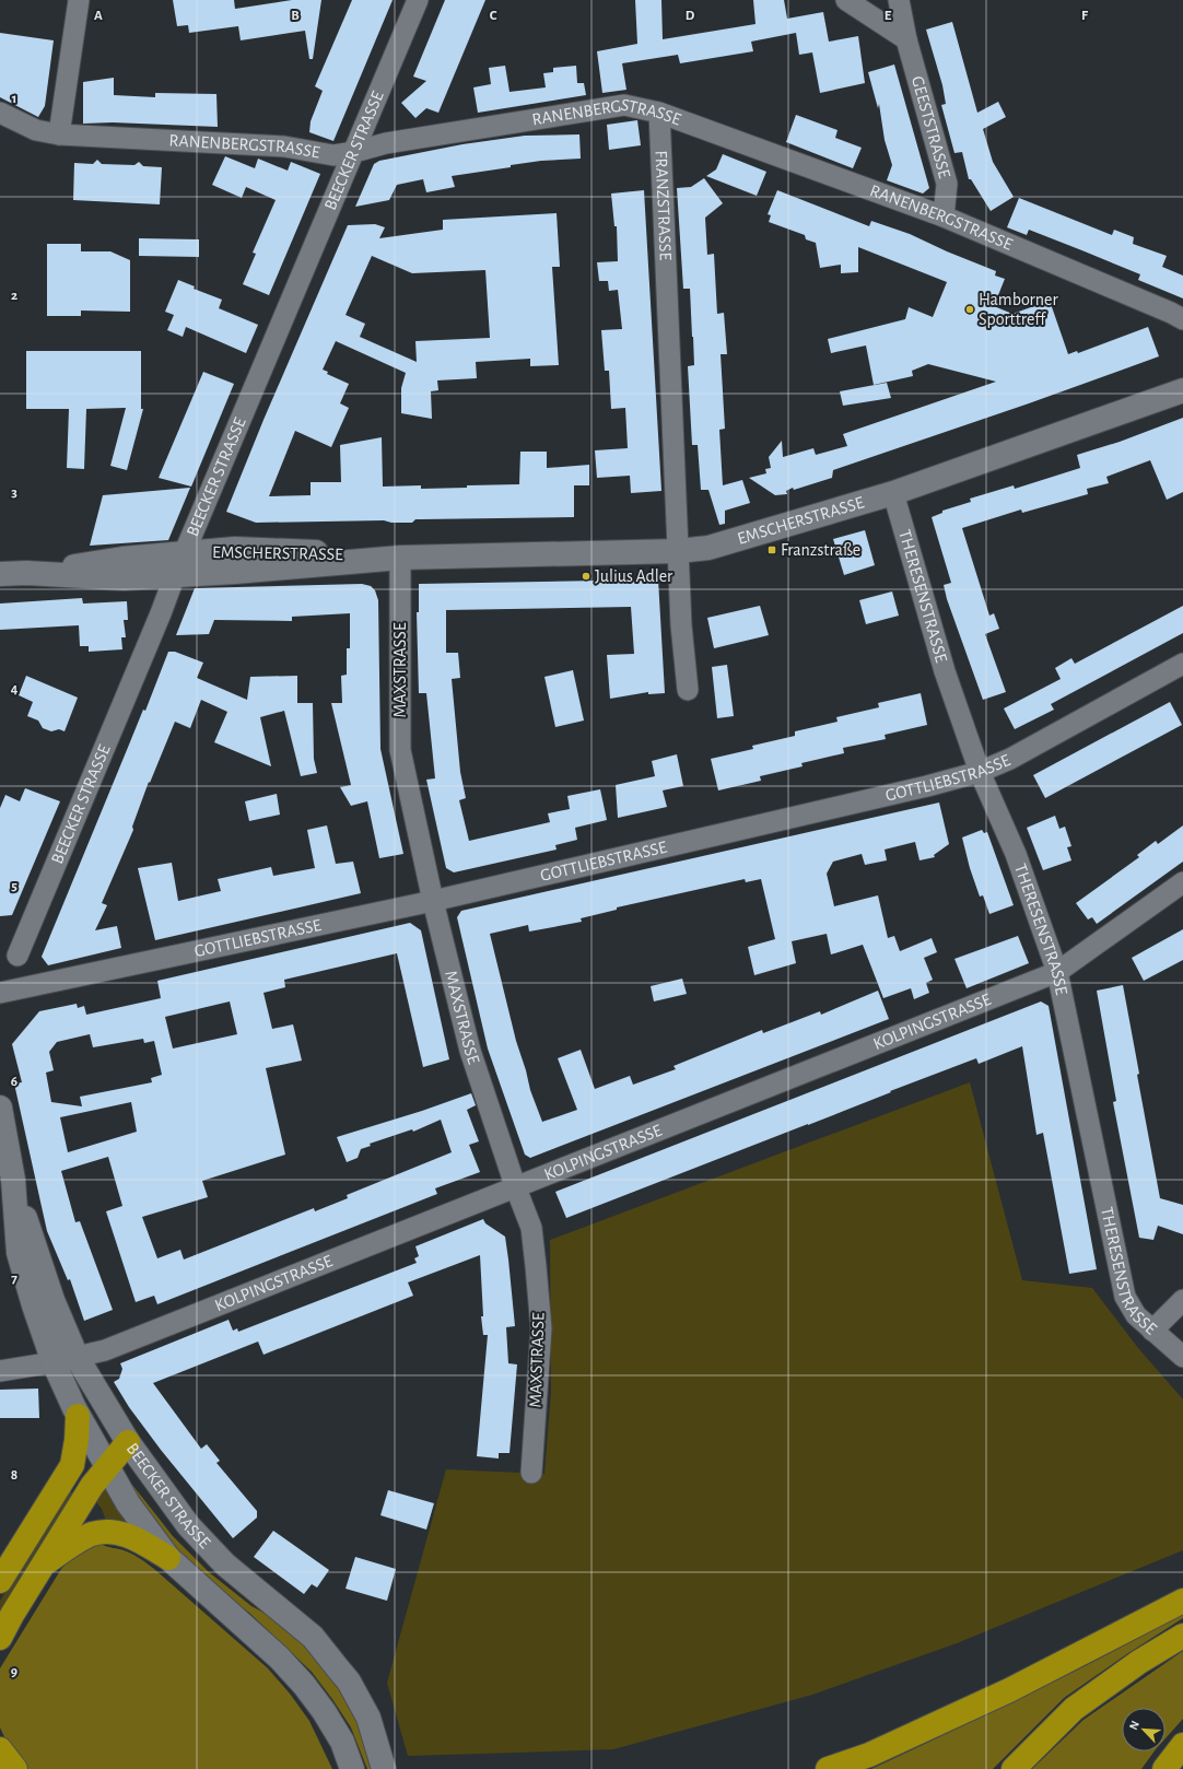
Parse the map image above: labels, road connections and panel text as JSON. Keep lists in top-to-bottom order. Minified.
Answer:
{"streets":{"street":["RANENBERGSTRASSE","GEESTSTRASSE","BEECKER STRASSE","FRANZSTRASSE","EMSCHERSTRASSE","THERESENSTRASSE","MAXSTRASSE","GOTTLIEBSTRASSE","KOLPINGSTRASSE"]},"crossings":[["RANENBERGSTRASSE","GEESTSTRASSE"],["RANENBERGSTRASSE","BEECKER STRASSE"],["RANENBERGSTRASSE","FRANZSTRASSE"],["BEECKER STRASSE","EMSCHERSTRASSE"],["BEECKER STRASSE","KOLPINGSTRASSE"],["FRANZSTRASSE","EMSCHERSTRASSE"],["EMSCHERSTRASSE","THERESENSTRASSE"],["EMSCHERSTRASSE","MAXSTRASSE"],["THERESENSTRASSE","GOTTLIEBSTRASSE"],["THERESENSTRASSE","KOLPINGSTRASSE"],["MAXSTRASSE","GOTTLIEBSTRASSE"],["MAXSTRASSE","KOLPINGSTRASSE"]],"places":{"other":["Hamborner Sporttreff","Julius Adler"],"transit":["Franzstraße"]},"north":"top left","grid":{"columns":["A","B","C","D","E","F"],"rows":["1","2","3","4","5","6","7","8","9"]}}
